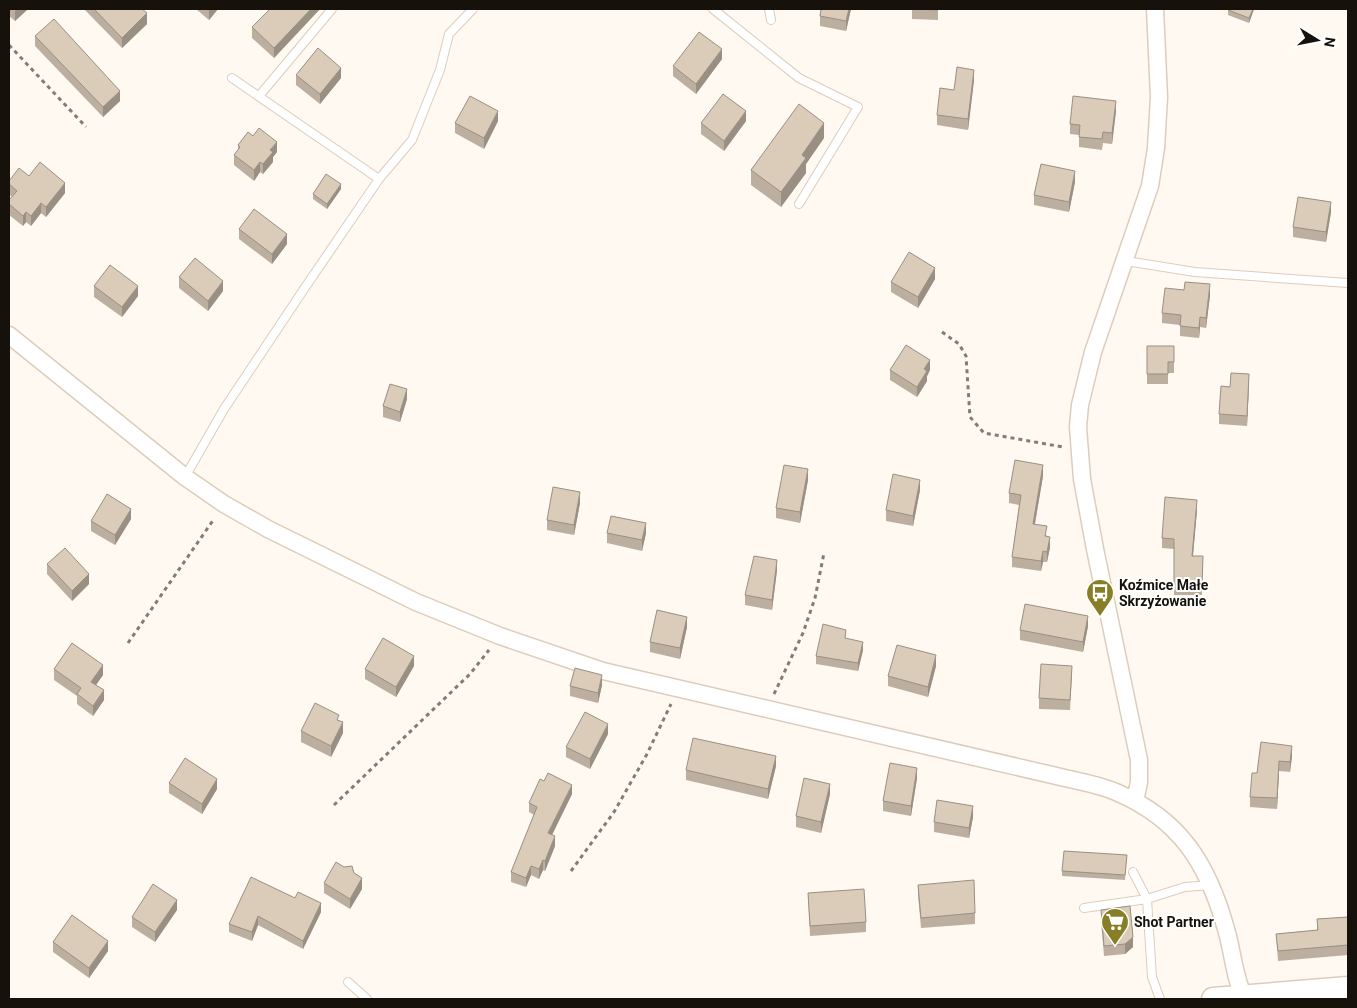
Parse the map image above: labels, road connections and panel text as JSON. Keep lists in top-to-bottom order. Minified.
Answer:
{"places":{"bus stop":["Koźmice Małe Skrzyżowanie"],"supermarket":["Shot Partner"]},"north":"right"}
